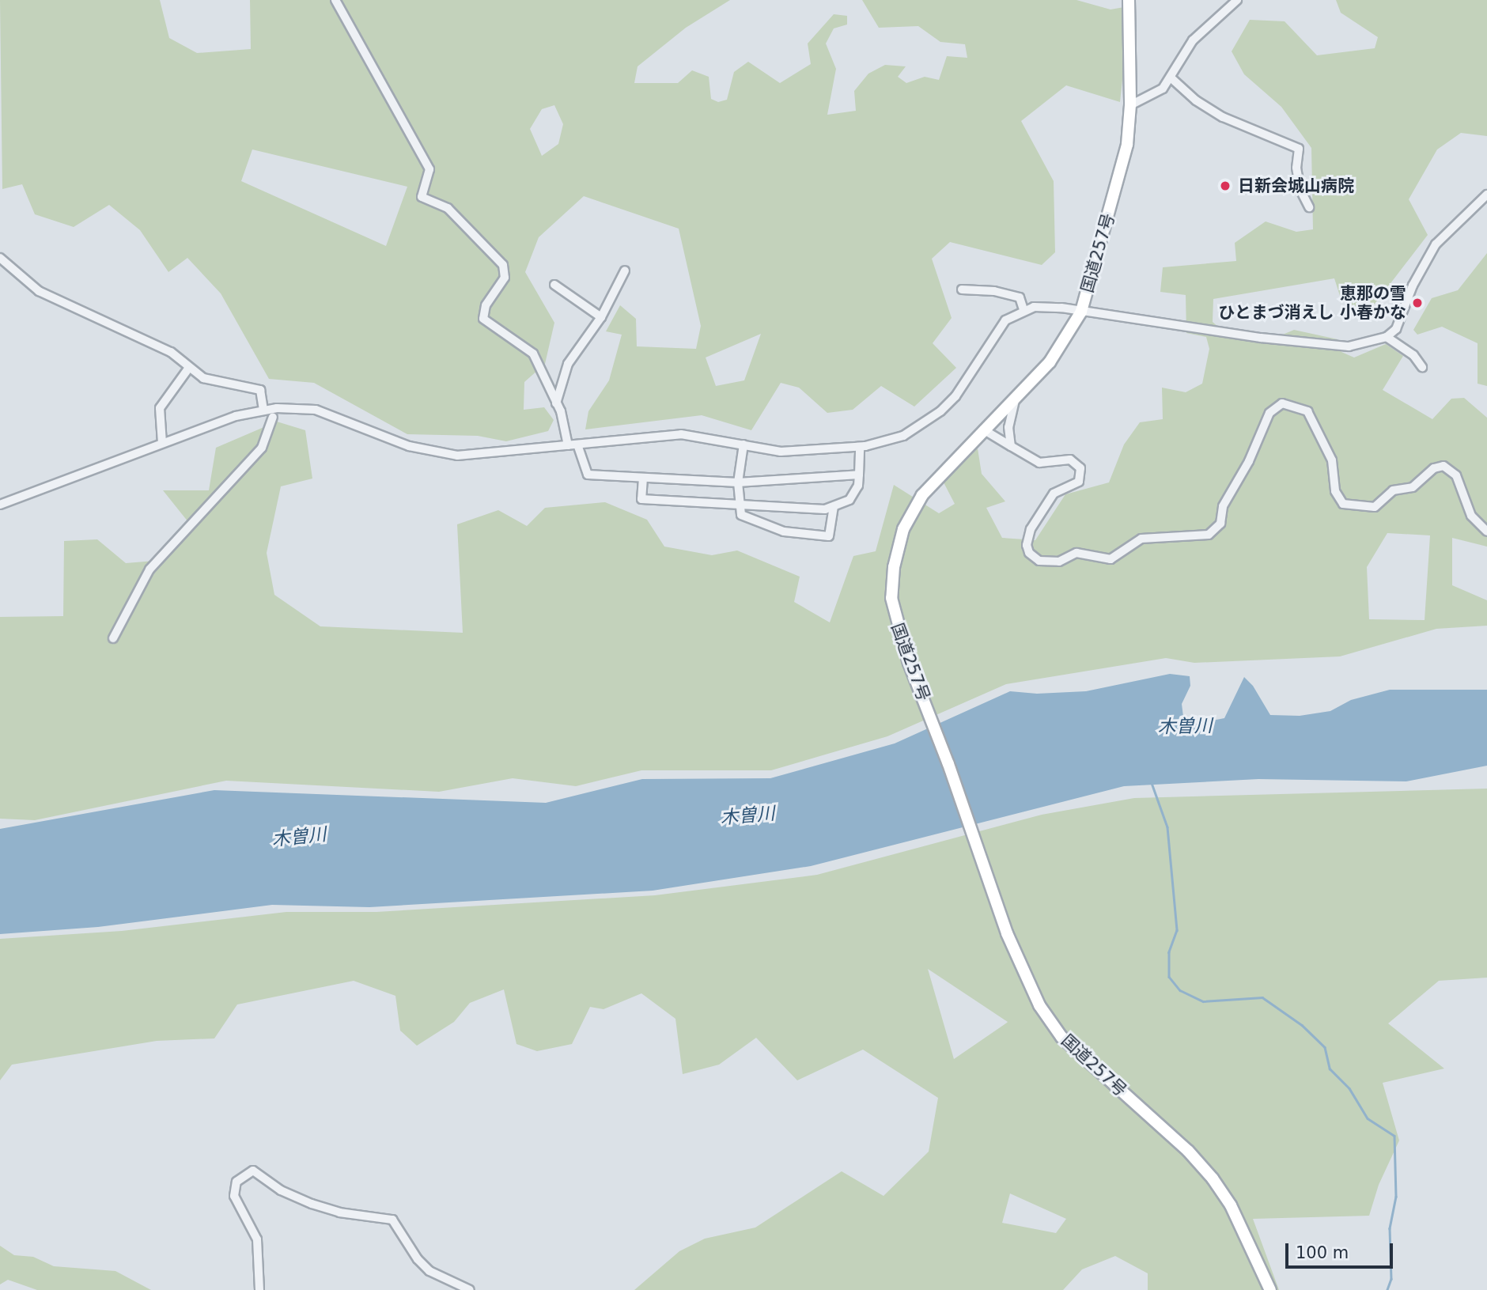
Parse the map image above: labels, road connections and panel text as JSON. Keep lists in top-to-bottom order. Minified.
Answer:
{"streets":{"highway":["国道257号"]},"water":["木曽川"],"places":["日新会城山病院","恵那の雪 ひとまづ消えし 小春かな"],"scale_bar":"100 m"}
